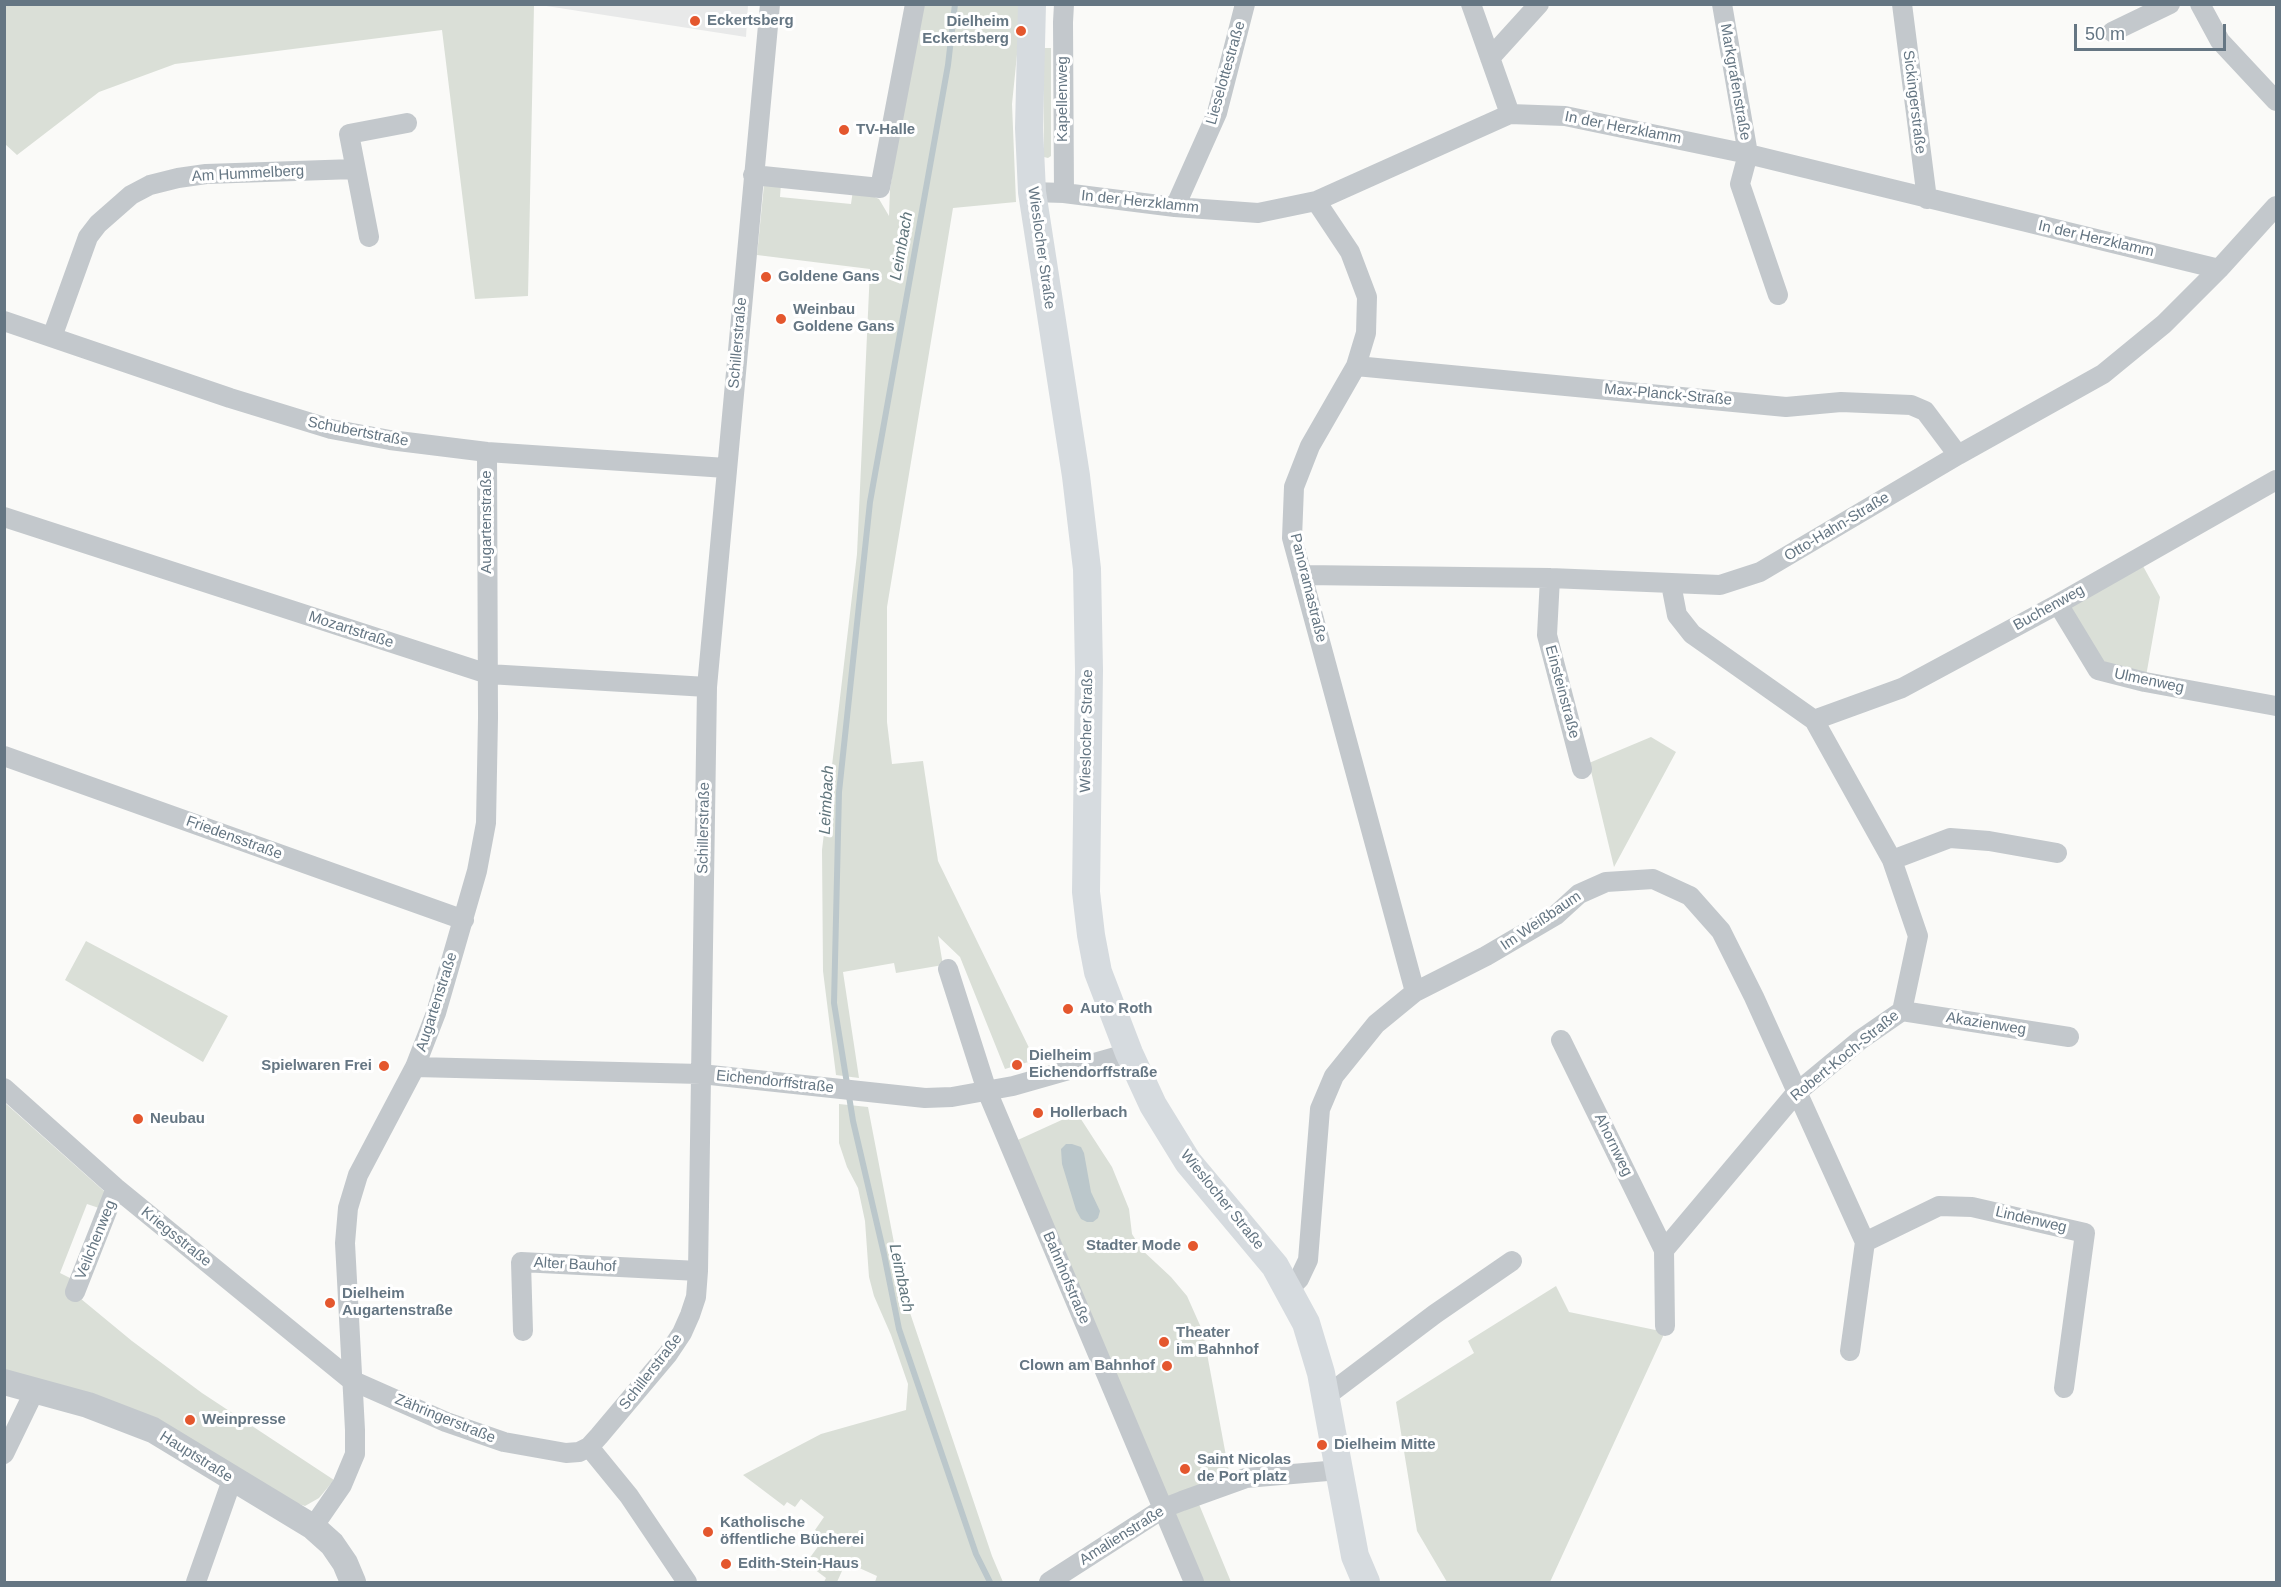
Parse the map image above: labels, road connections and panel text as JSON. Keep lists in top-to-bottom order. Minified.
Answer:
{"streets":{"main road":["Wieslocher Straße"],"street":["Lieselottestraße","Markgrafenstraße","Kapellenweg","Sickingerstraße","In der Herzklamm","Am Hummelberg","Schillerstraße","Max-Planck-Straße","Schubertstraße","Augartenstraße","Otto-Hahn-Straße","Panoramastraße","Buchenweg","Mozartstraße","Ulmenweg","Einsteinstraße","Friedensstraße","Im Weißbaum","Akazienweg","Robert-Koch-Straße","Eichendorffstraße","Ahornweg","Lindenweg","Kriegsstraße","Veilchenweg","Alter Bauhof","Bahnhofstraße","Zähringerstraße","Hauptstraße","Amalienstraße"]},"crossings":[["Lieselottestraße","In der Herzklamm"],["Markgrafenstraße","In der Herzklamm"],["Kapellenweg","In der Herzklamm"],["Sickingerstraße","In der Herzklamm"],["In der Herzklamm","Wieslocher Straße"],["In der Herzklamm","Otto-Hahn-Straße"],["In der Herzklamm","Panoramastraße"],["Am Hummelberg","Schubertstraße"],["Wieslocher Straße","Im Weißbaum"],["Wieslocher Straße","Eichendorffstraße"],["Wieslocher Straße","Amalienstraße"],["Schillerstraße","Schubertstraße"],["Schillerstraße","Mozartstraße"],["Schillerstraße","Eichendorffstraße"],["Schillerstraße","Alter Bauhof"],["Schillerstraße","Zähringerstraße"],["Max-Planck-Straße","Otto-Hahn-Straße"],["Max-Planck-Straße","Panoramastraße"],["Schubertstraße","Augartenstraße"],["Augartenstraße","Mozartstraße"],["Augartenstraße","Friedensstraße"],["Augartenstraße","Eichendorffstraße"],["Augartenstraße","Kriegsstraße"],["Augartenstraße","Zähringerstraße"],["Augartenstraße","Hauptstraße"],["Otto-Hahn-Straße","Panoramastraße"],["Otto-Hahn-Straße","Einsteinstraße"],["Otto-Hahn-Straße","Robert-Koch-Straße"],["Panoramastraße","Im Weißbaum"],["Buchenweg","Ulmenweg"],["Buchenweg","Robert-Koch-Straße"],["Im Weißbaum","Robert-Koch-Straße"],["Im Weißbaum","Lindenweg"],["Akazienweg","Robert-Koch-Straße"],["Robert-Koch-Straße","Ahornweg"],["Eichendorffstraße","Bahnhofstraße"],["Kriegsstraße","Veilchenweg"],["Kriegsstraße","Zähringerstraße"],["Bahnhofstraße","Amalienstraße"]],"water":["Leimbach"],"places":["Eckertsberg","Dielheim Eckertsberg","TV-Halle","Goldene Gans","Weinbau Goldene Gans","Auto Roth","Dielheim Eichendorffstraße","Spielwaren Frei","Hollerbach","Neubau","Stadter Mode","Dielheim Augartenstraße","Theater im Bahnhof","Clown am Bahnhof","Weinpresse","Dielheim Mitte","Saint Nicolas de Port platz","Katholische öffentliche Bücherei","Edith-Stein-Haus"],"scale_bar":"50 m"}
